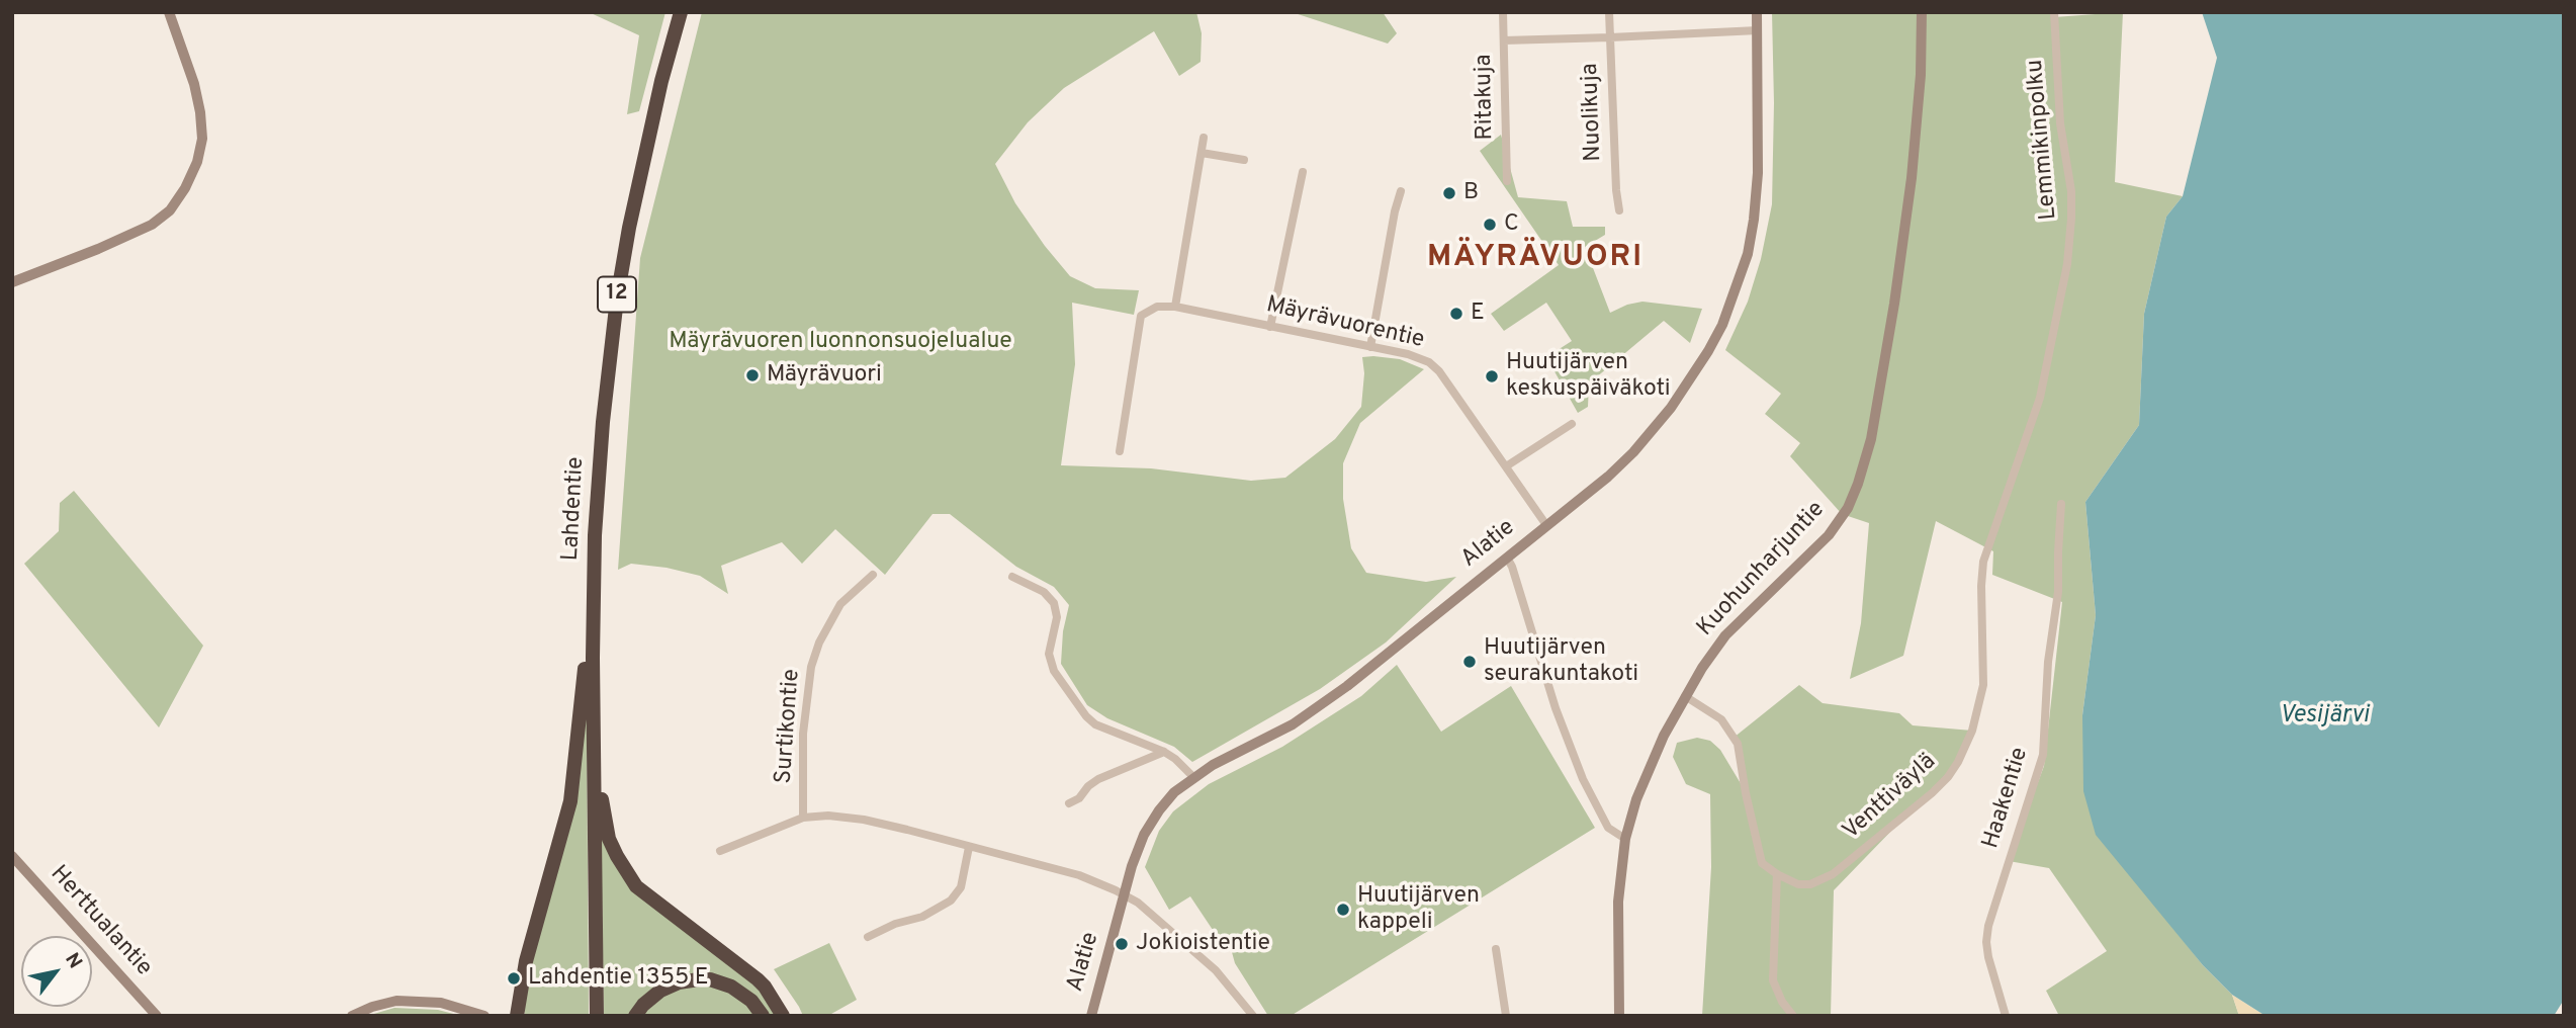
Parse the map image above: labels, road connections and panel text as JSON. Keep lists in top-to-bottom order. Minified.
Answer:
{"streets":{"highway":["12","Lahdentie"],"street":["Ritakuja","Nuolikuja","Lemmikinpolku","Mäyrävuorentie","Alatie","Kuohunharjuntie","Surtikontie","Venttiväylä","Haakentie","Herttualantie"]},"crossings":[["Lemmikinpolku","Venttiväylä"],["Mäyrävuorentie","Alatie"]],"districts":["MÄYRÄVUORI"],"water":["Vesijärvi"],"parks":["Mäyrävuoren luonnonsuojelualue"],"places":["B","C","E","Mäyrävuori","Huutijärven keskuspäiväkoti","Huutijärven seurakuntakoti","Huutijärven kappeli","Jokioistentie","Lahdentie 1355 E"],"north":"top right"}
